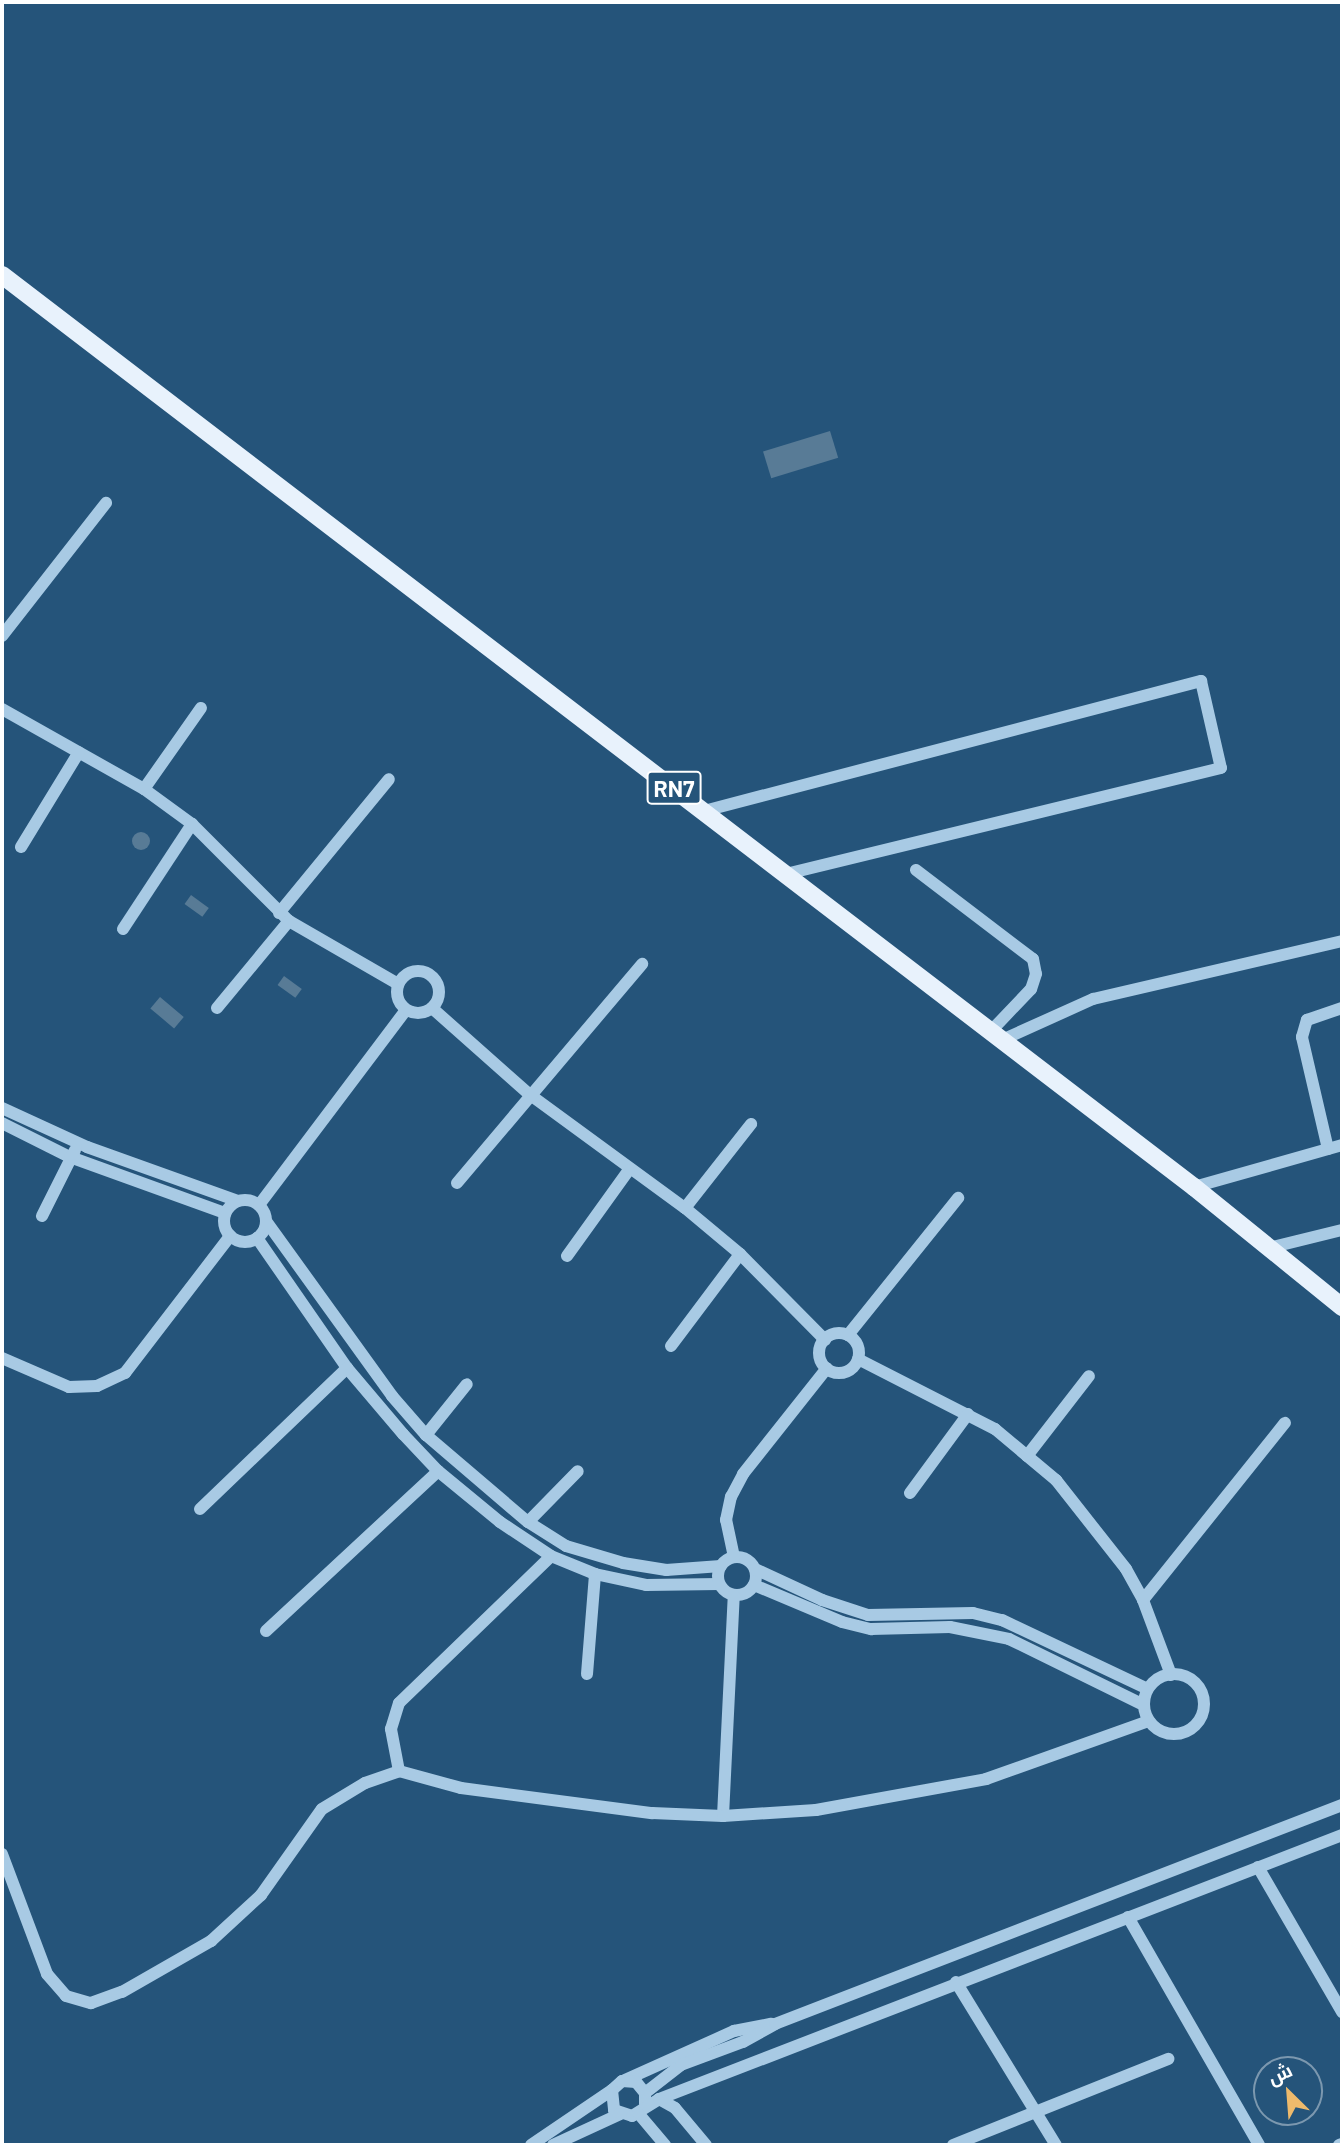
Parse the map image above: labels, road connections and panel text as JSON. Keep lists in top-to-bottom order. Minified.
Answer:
{"streets":{"main road":["RN7"]},"north":"top left"}
